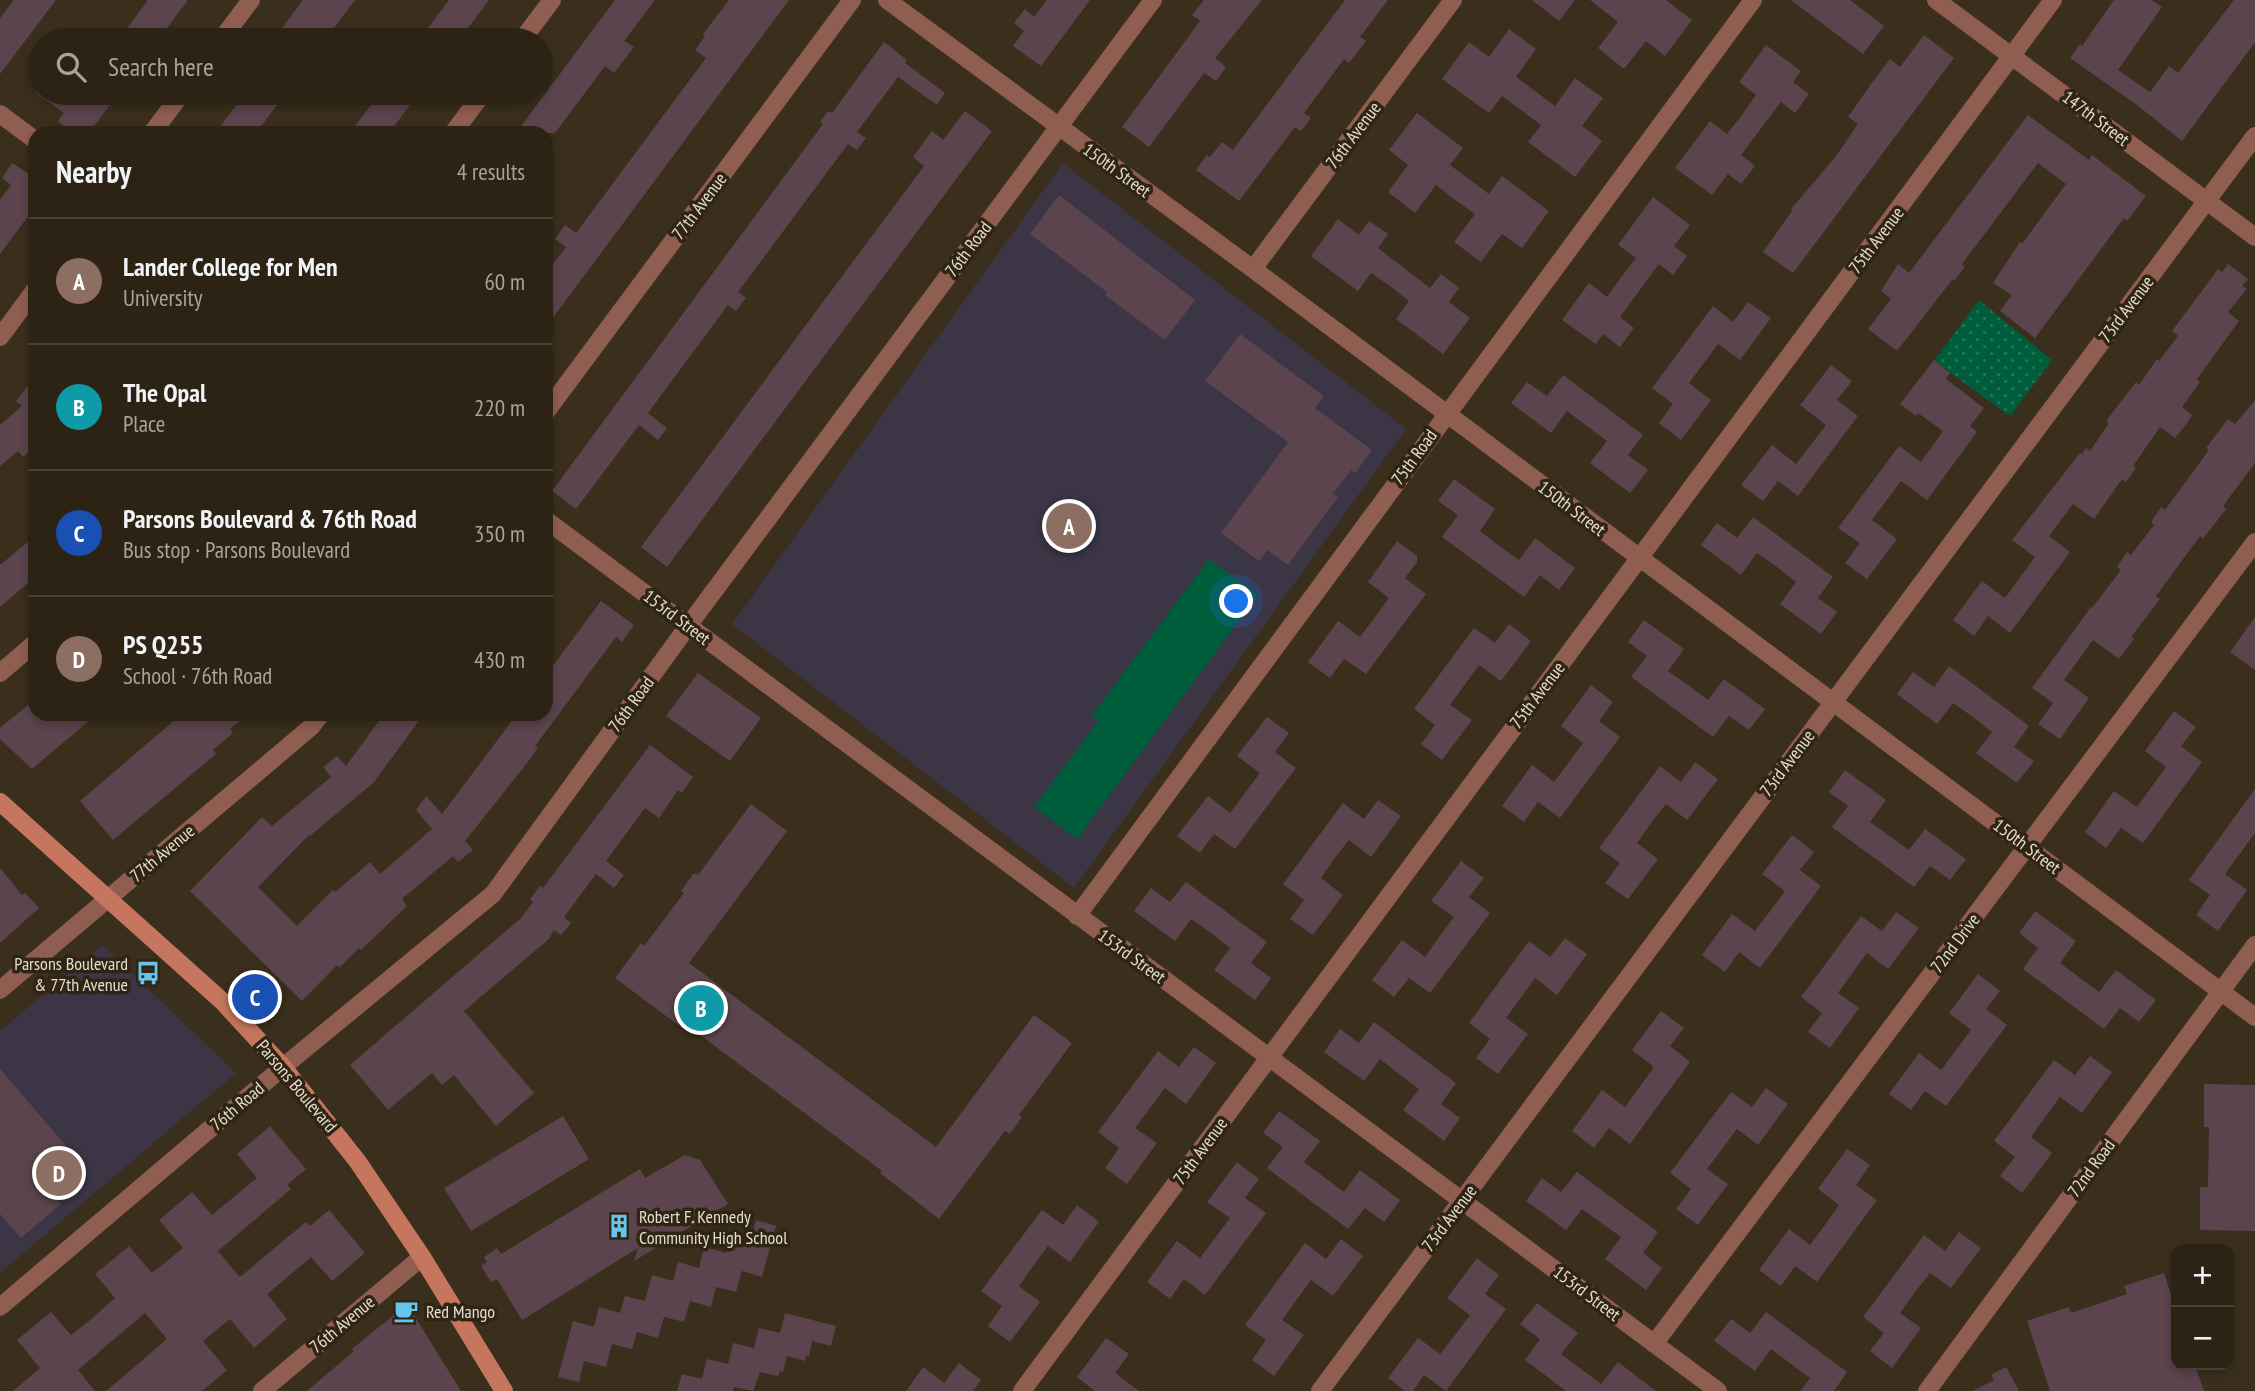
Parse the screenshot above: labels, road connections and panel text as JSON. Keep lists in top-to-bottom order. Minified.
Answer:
{"streets":{"main road":["Parsons Boulevard"],"street":["147th Street","76th Avenue","150th Street","77th Avenue","75th Avenue","76th Road","73rd Avenue","75th Road","153rd Street","72nd Drive","72nd Road"]},"crossings":[["147th Street","75th Avenue"],["147th Street","73rd Avenue"],["76th Avenue","150th Street"],["76th Avenue","Parsons Boulevard"],["150th Street","75th Avenue"],["150th Street","76th Road"],["150th Street","73rd Avenue"],["150th Street","75th Road"],["150th Street","72nd Drive"],["150th Street","72nd Road"],["77th Avenue","Parsons Boulevard"],["75th Avenue","153rd Street"],["76th Road","153rd Street"],["76th Road","Parsons Boulevard"],["73rd Avenue","153rd Street"],["75th Road","153rd Street"],["153rd Street","72nd Drive"]],"places":{"bus stop":["Parsons Boulevard & 77th Avenue"],"building":["Robert F. Kennedy Community High School"],"cafe":["Red Mango"]},"page":{"search":"Search here","heading":["Nearby","4 results"],"list":[{"mark":"A","name":"Lander College for Men","note":"University","value":"60 m"},{"mark":"B","name":"The Opal","note":"Place","value":"220 m"},{"mark":"C","name":"Parsons Boulevard & 76th Road","note":"Bus stop · Parsons Boulevard","value":"350 m"},{"mark":"D","name":"PS Q255","note":"School · 76th Road","value":"430 m"}],"pins":["A","C","B","D"],"map_buttons":["+","−"]}}
